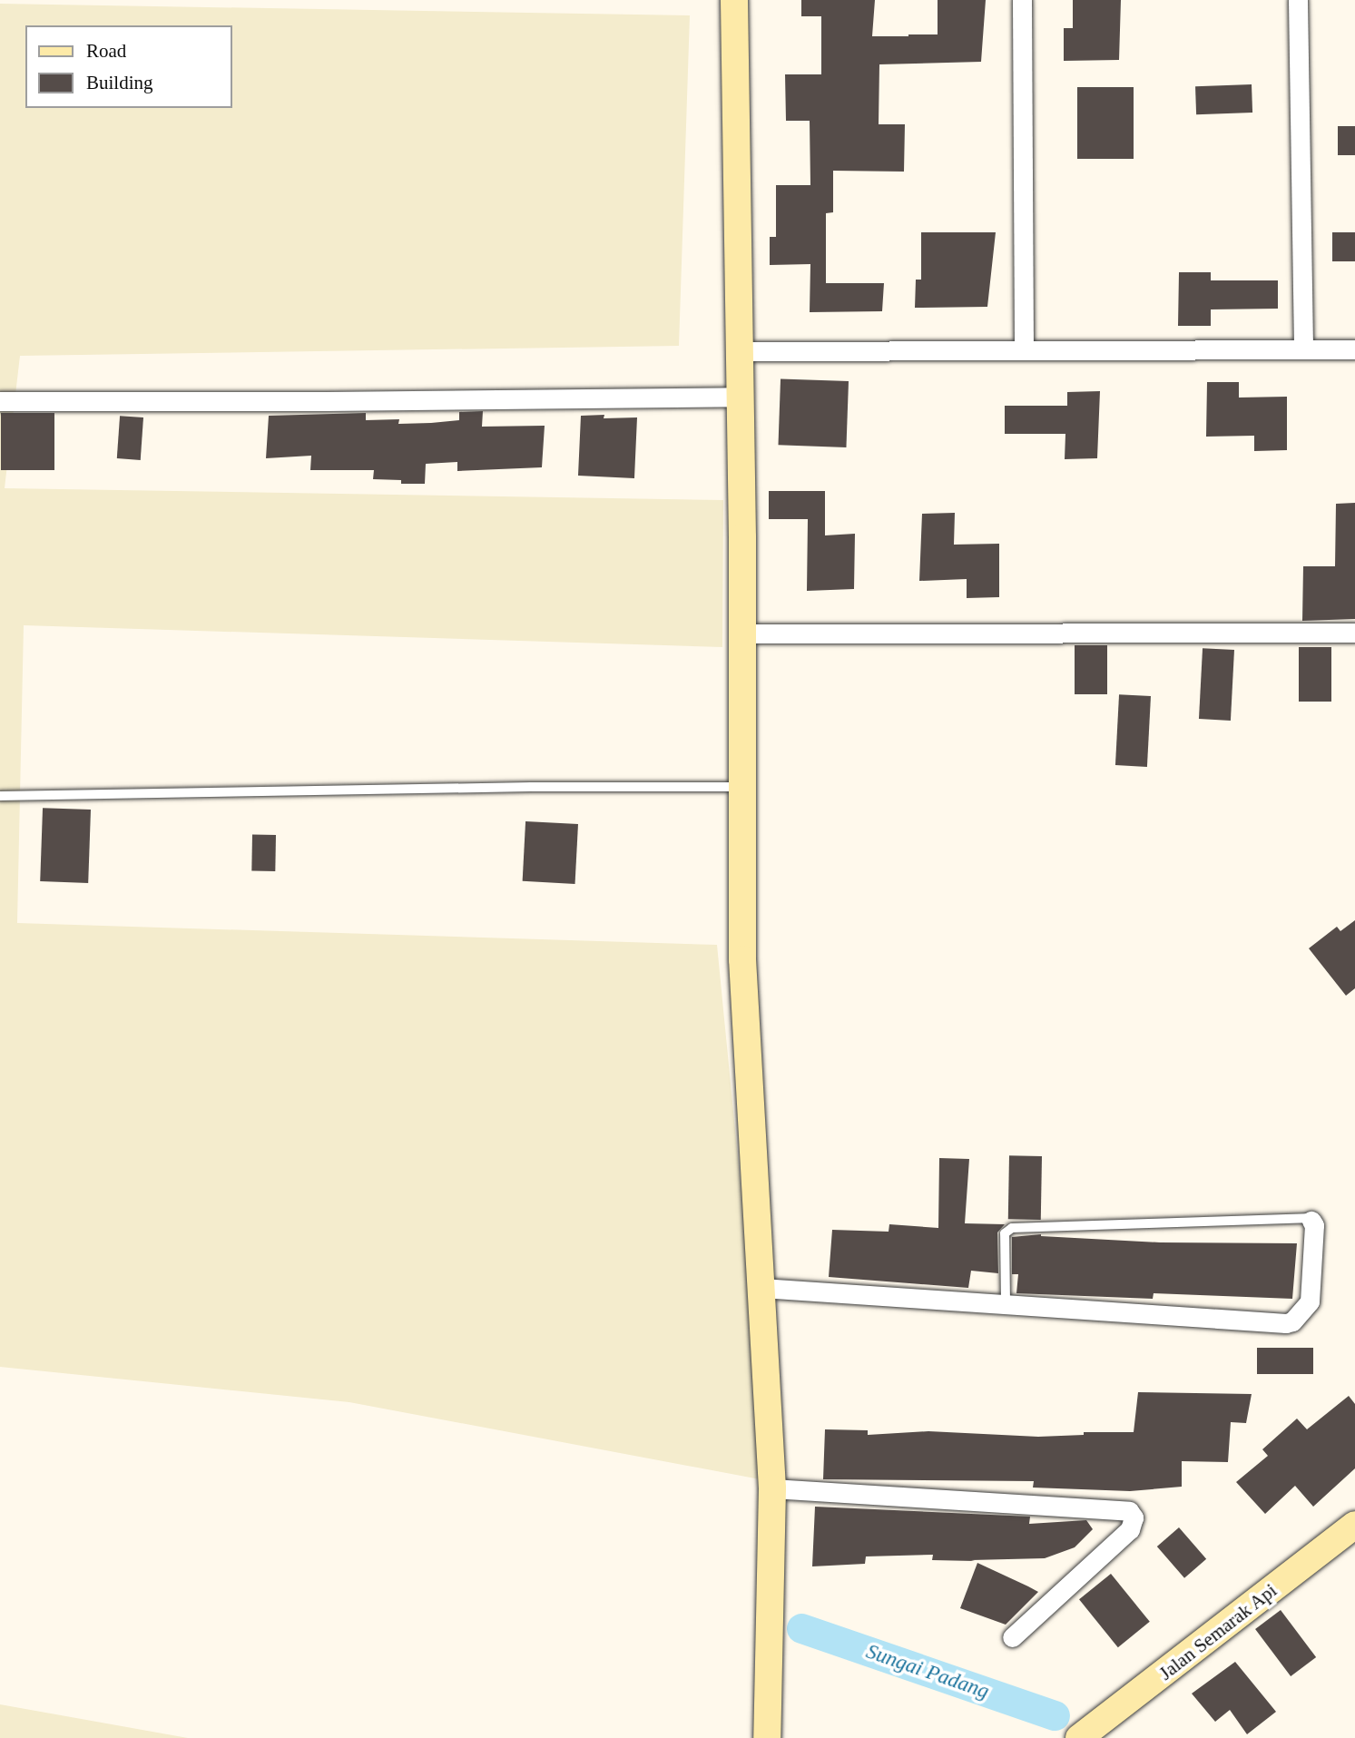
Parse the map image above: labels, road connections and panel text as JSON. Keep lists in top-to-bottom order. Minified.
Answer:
{"streets":{"street":["Jalan Semarak Api"]},"water":["Sungai Padang"],"legend":["Road","Building"]}
